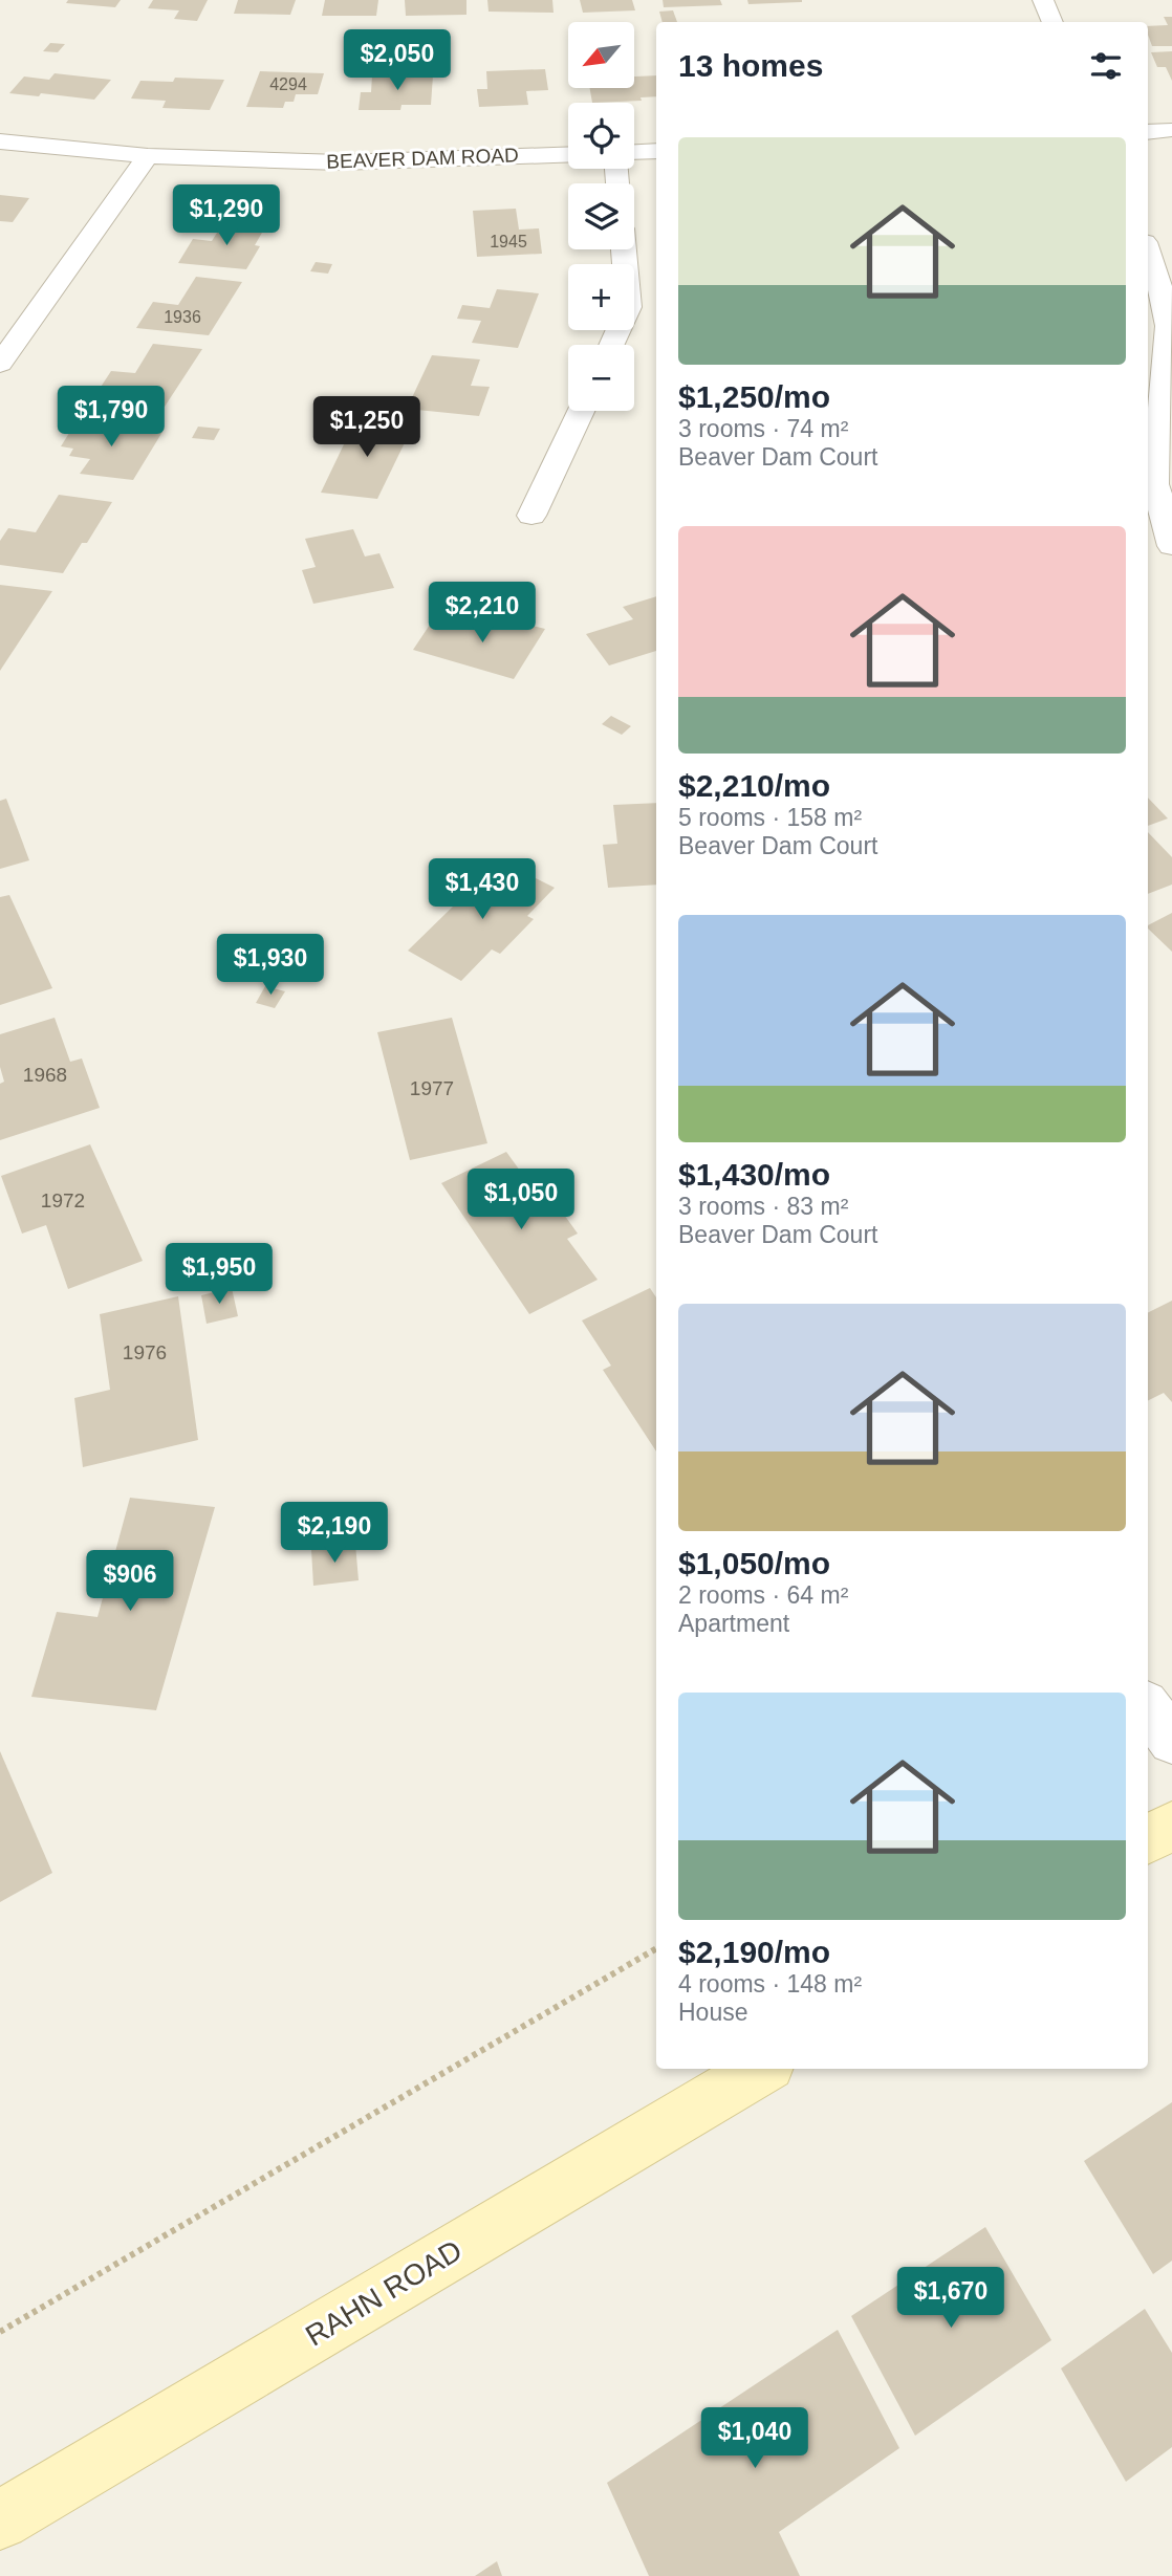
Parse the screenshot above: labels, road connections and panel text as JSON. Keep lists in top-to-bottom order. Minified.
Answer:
{"streets":{"street":["BEAVER DAM ROAD","RAHN ROAD"]},"house_numbers":["4294","1945","1936","1968","1977","1972","1976"],"north":"bottom left","page":{"map_buttons":["+","−"],"heading":"13 homes","price":["$2,050","$1,290","$1,790","$1,250","$2,210","$1,430","$1,930","$1,050","$1,950","$2,190","$906","$1,670","$1,040"],"list":[{"name":"$1,250/mo","note":"3 rooms · 74 m² · Beaver Dam Court"},{"name":"$2,210/mo","note":"5 rooms · 158 m² · Beaver Dam Court"},{"name":"$1,430/mo","note":"3 rooms · 83 m² · Beaver Dam Court"},{"name":"$1,050/mo","note":"2 rooms · 64 m² · Apartment"},{"name":"$2,190/mo","note":"4 rooms · 148 m² · House"}]}}
